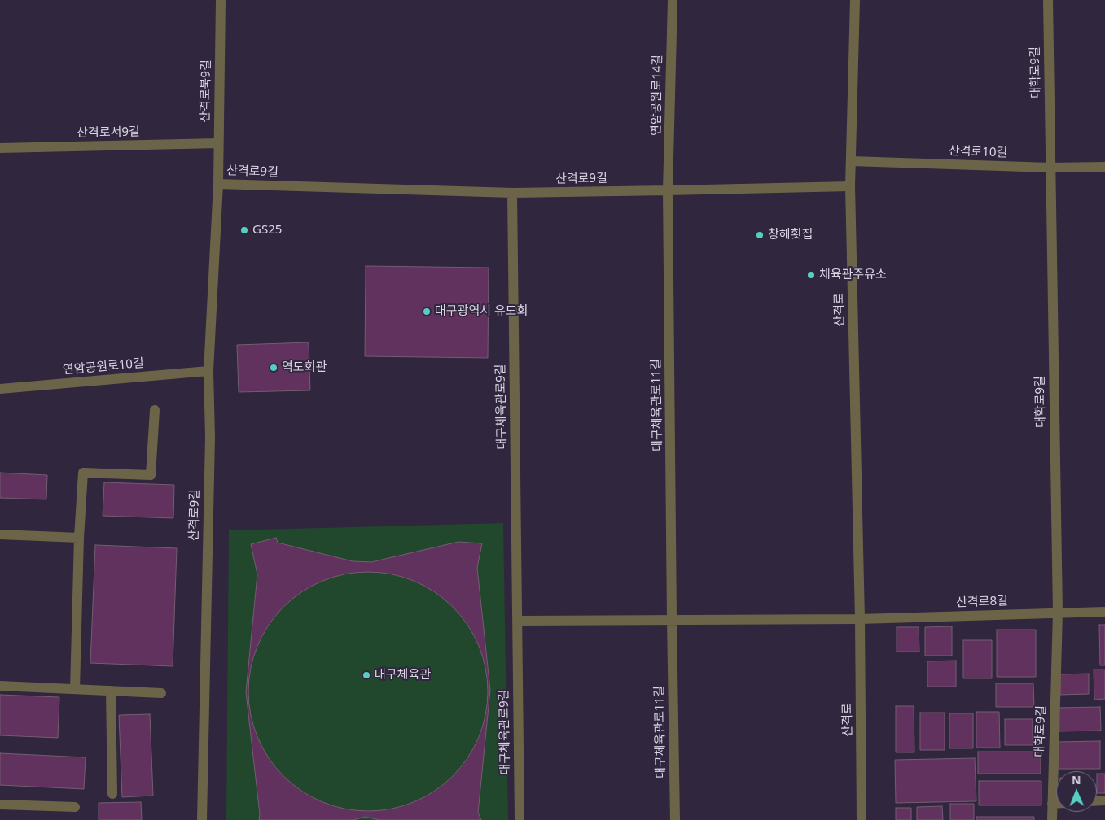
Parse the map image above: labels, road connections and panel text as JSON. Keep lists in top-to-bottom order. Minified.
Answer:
{"streets":{"street":["대학로9길","산격로북9길","연암공원로14길","산격로서9길","산격로10길","산격로9길","산격로","연암공원로10길","대구체육관로11길","대구체육관로9길","산격로8길"]},"crossings":[["대학로9길","산격로10길"],["대학로9길","산격로8길"],["산격로북9길","산격로서9길"],["산격로북9길","산격로9길"],["연암공원로14길","산격로9길"],["연암공원로14길","대구체육관로11길"],["산격로10길","산격로"],["산격로9길","산격로"],["산격로9길","연암공원로10길"],["산격로9길","대구체육관로11길"],["산격로9길","대구체육관로9길"],["산격로","산격로8길"]],"places":["GS25","창해횟집","체육관주유소","대구광역시 유도회","역도회관","대구체육관"],"north":"top"}
